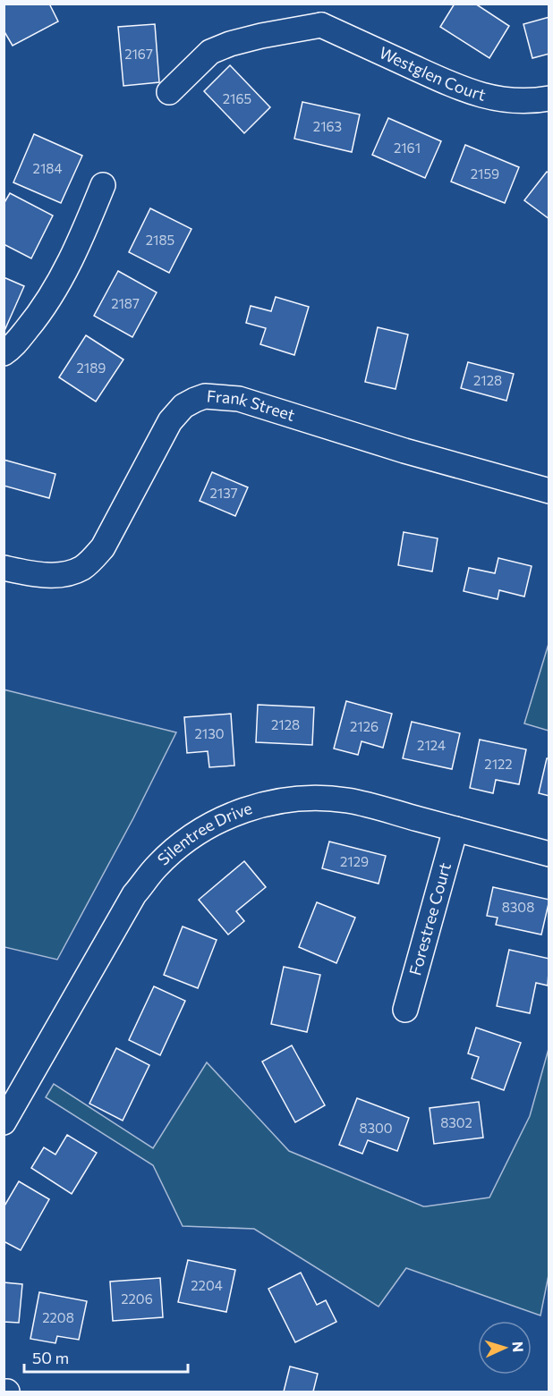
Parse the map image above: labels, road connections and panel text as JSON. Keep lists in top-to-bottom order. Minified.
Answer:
{"streets":{"street":["Westglen Court","Frank Street","Silentree Drive","Forestree Court"]},"crossings":[["Silentree Drive","Forestree Court"]],"house_numbers":["2167","2165","2163","2161","2184","2159","2185","2187","2189","2128","2137","2128","2126","2130","2124","2122","2129","8308","8302","8300","2204","2206","2208"],"scale_bar":"50 m","north":"right"}
